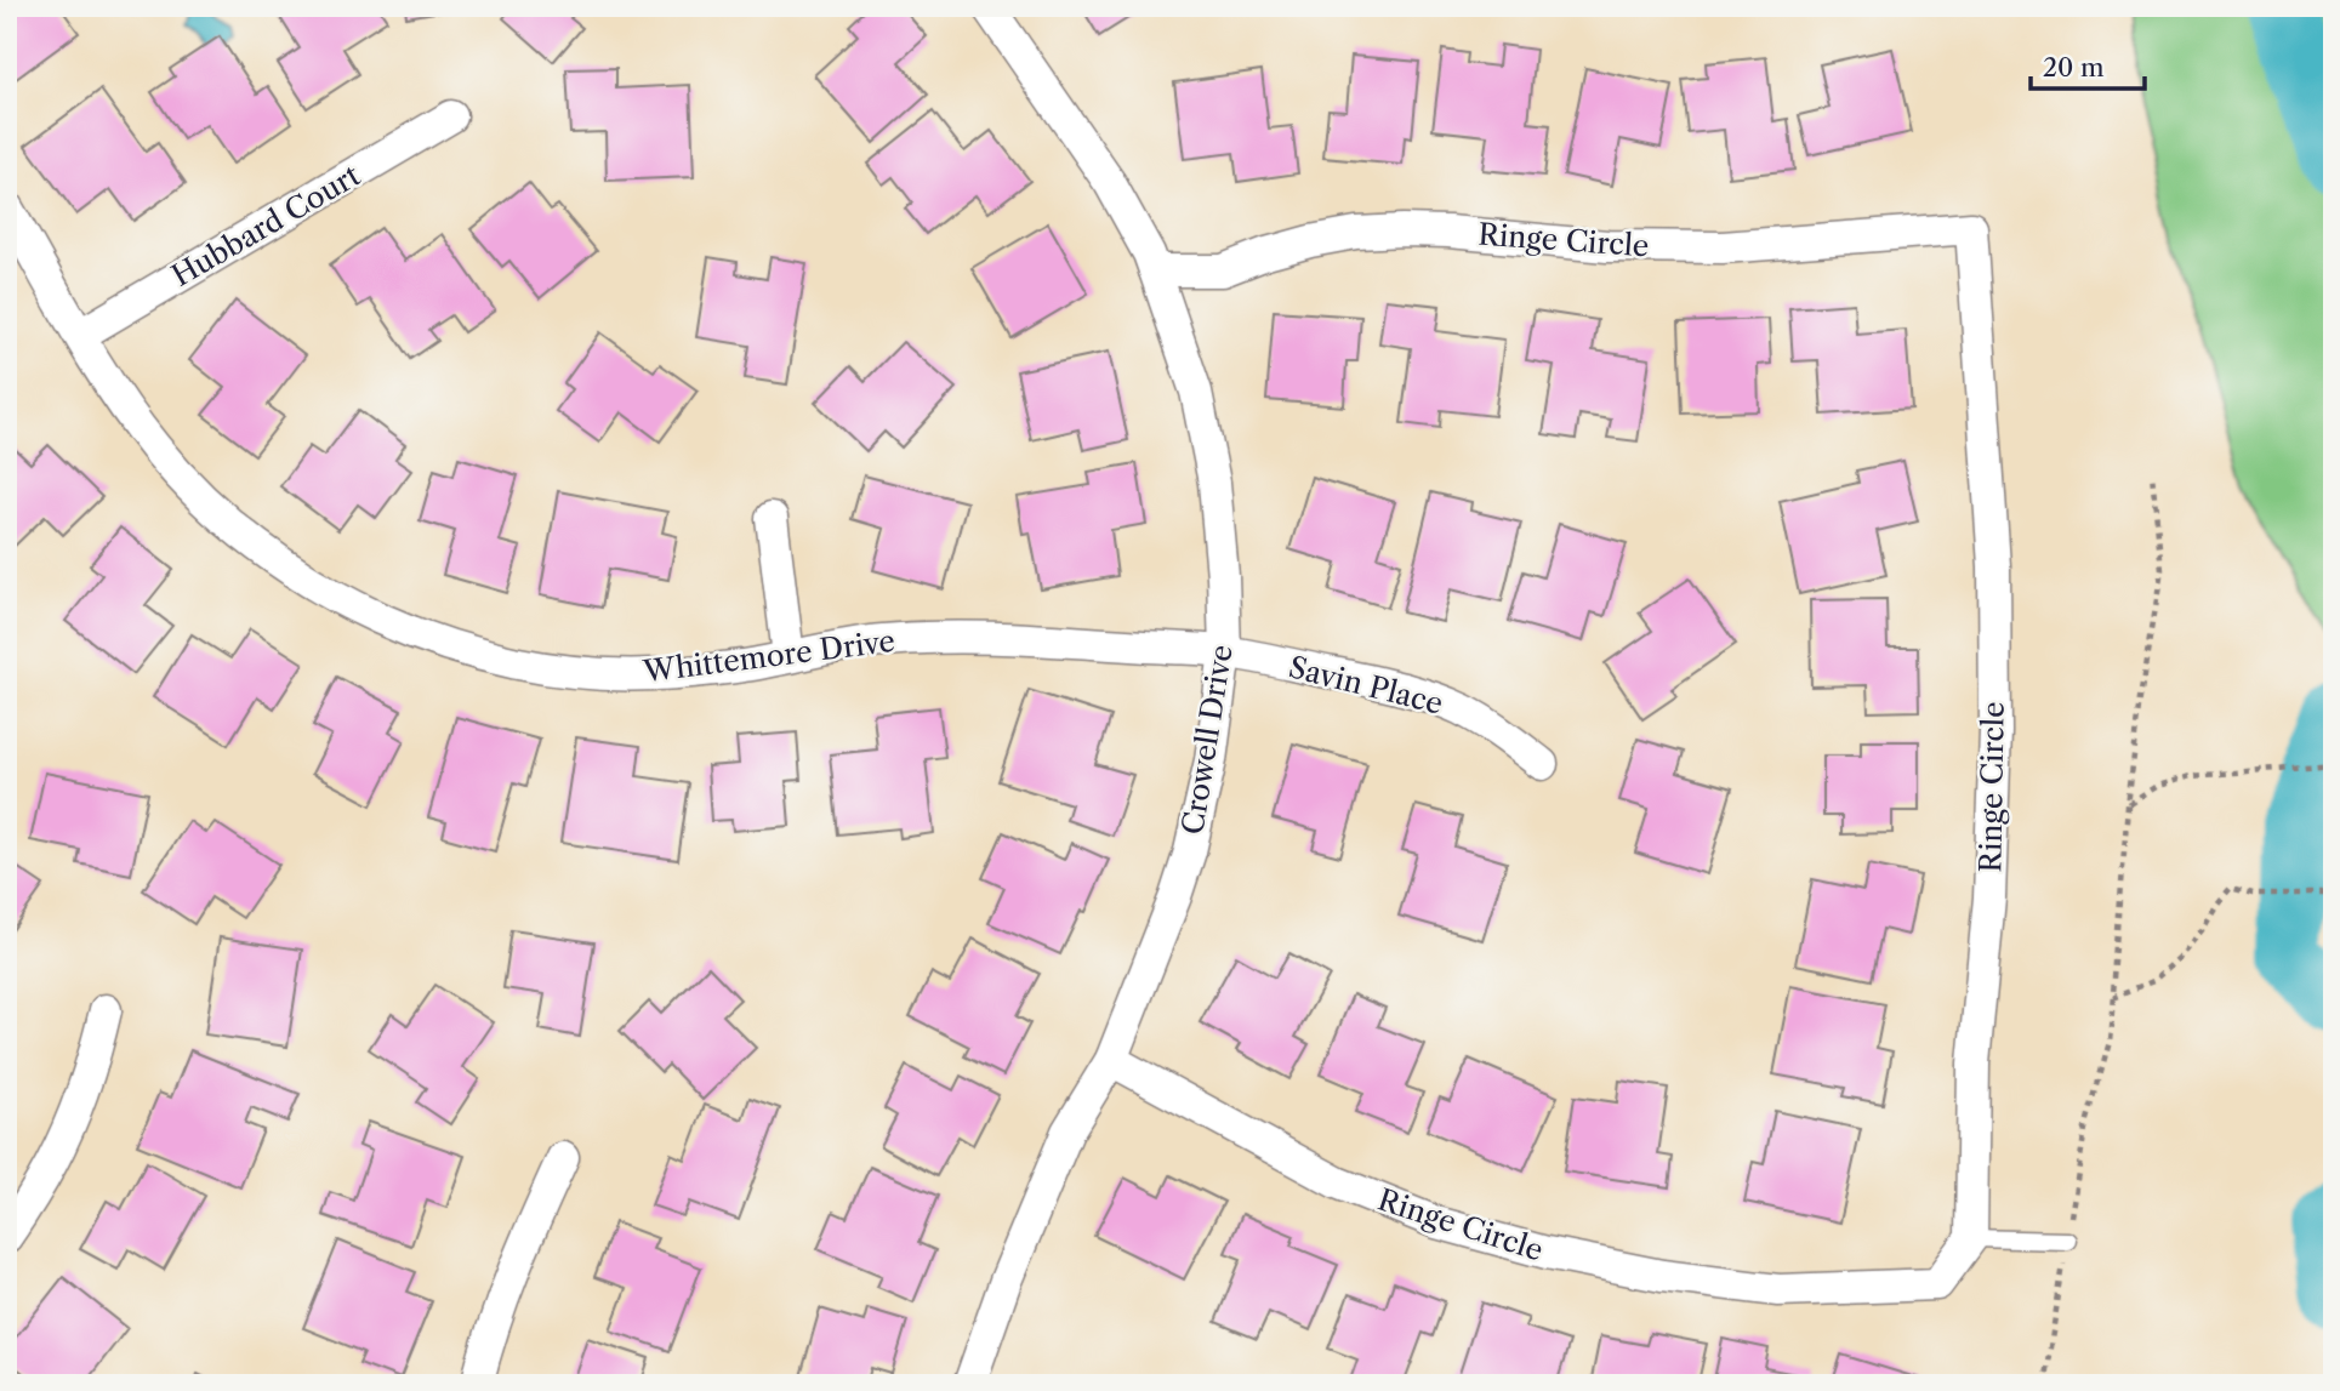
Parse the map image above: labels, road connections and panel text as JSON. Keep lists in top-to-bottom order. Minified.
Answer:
{"streets":{"street":["Hubbard Court","Ringe Circle","Whittemore Drive","Savin Place","Crowell Drive"]},"crossings":[["Hubbard Court","Whittemore Drive"],["Ringe Circle","Crowell Drive"],["Whittemore Drive","Savin Place"],["Whittemore Drive","Crowell Drive"],["Savin Place","Crowell Drive"]],"scale_bar":"20 m"}
